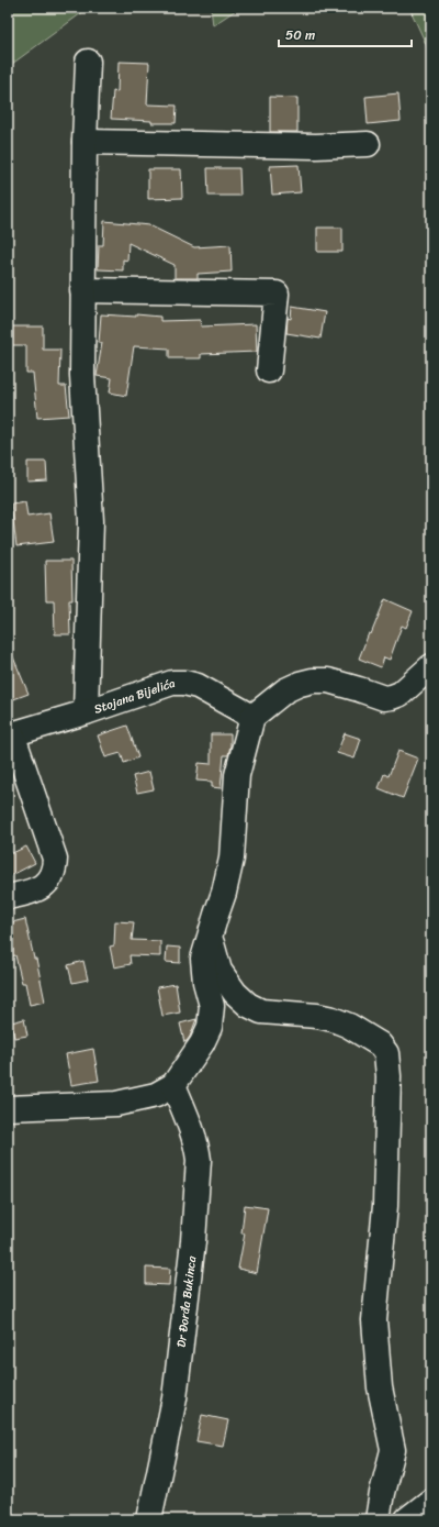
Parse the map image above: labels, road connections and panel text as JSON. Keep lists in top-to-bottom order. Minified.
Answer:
{"streets":{"street":["Stojana Bijelića","Dr Đorđa Bukinca"]},"scale_bar":"50 m"}
